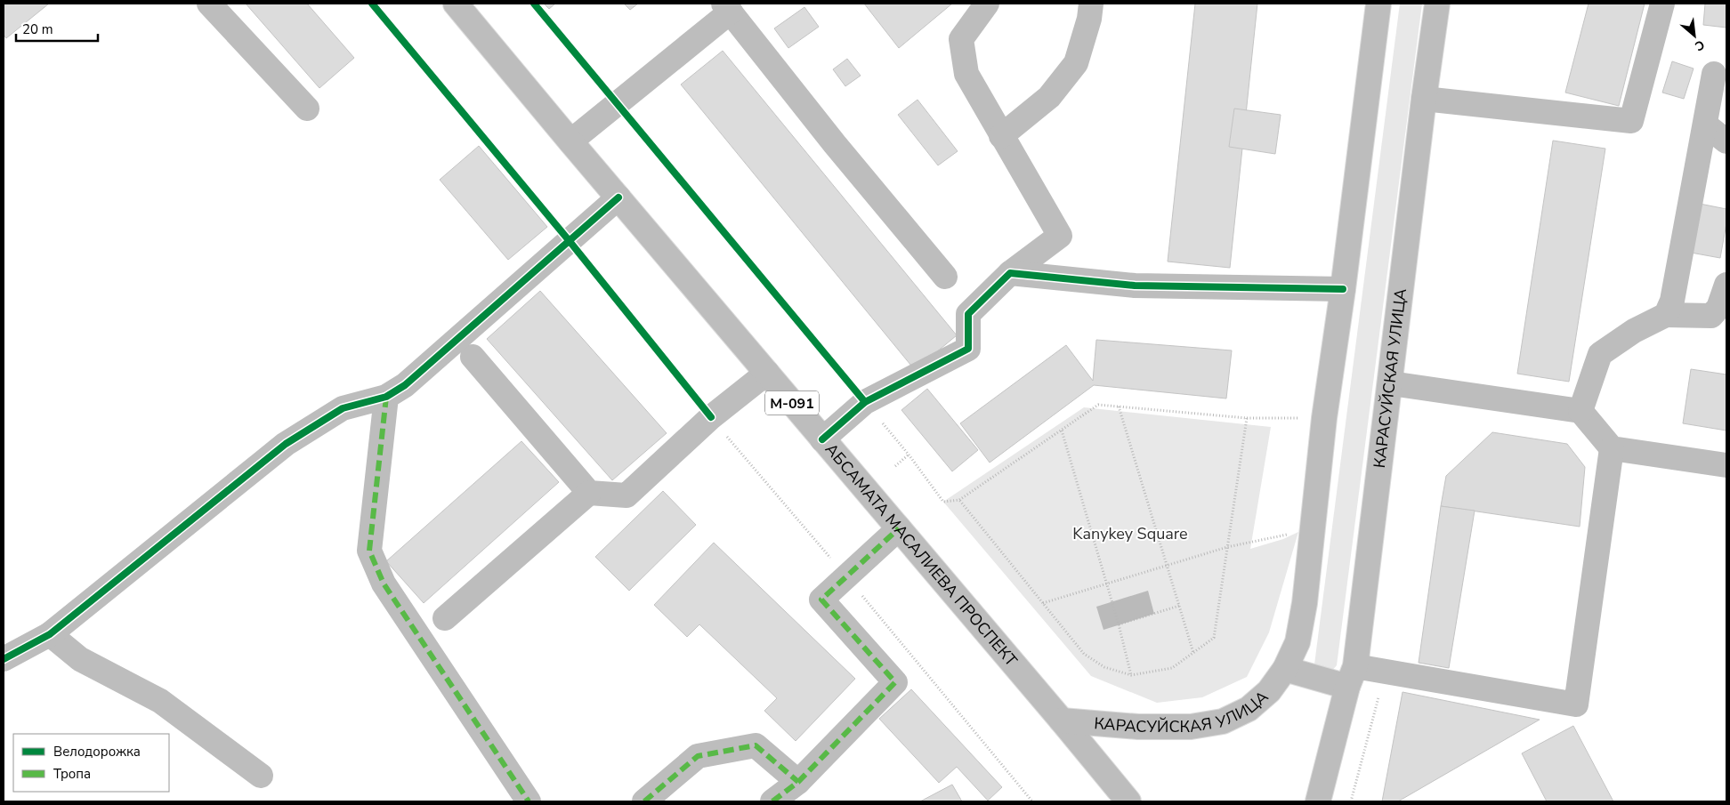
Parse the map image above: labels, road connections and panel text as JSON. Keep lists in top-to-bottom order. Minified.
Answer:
{"streets":{"street":["КАРАСУЙСКАЯ УЛИЦА","М-091","АБСАМАТА МАСАЛИЕВА ПРОСПЕКТ"]},"crossings":[["КАРАСУЙСКАЯ УЛИЦА","АБСАМАТА МАСАЛИЕВА ПРОСПЕКТ"]],"parks":["Kanykey Square"],"legend":["Велодорожка","Тропа"],"scale_bar":"20 m","north":"bottom right"}
